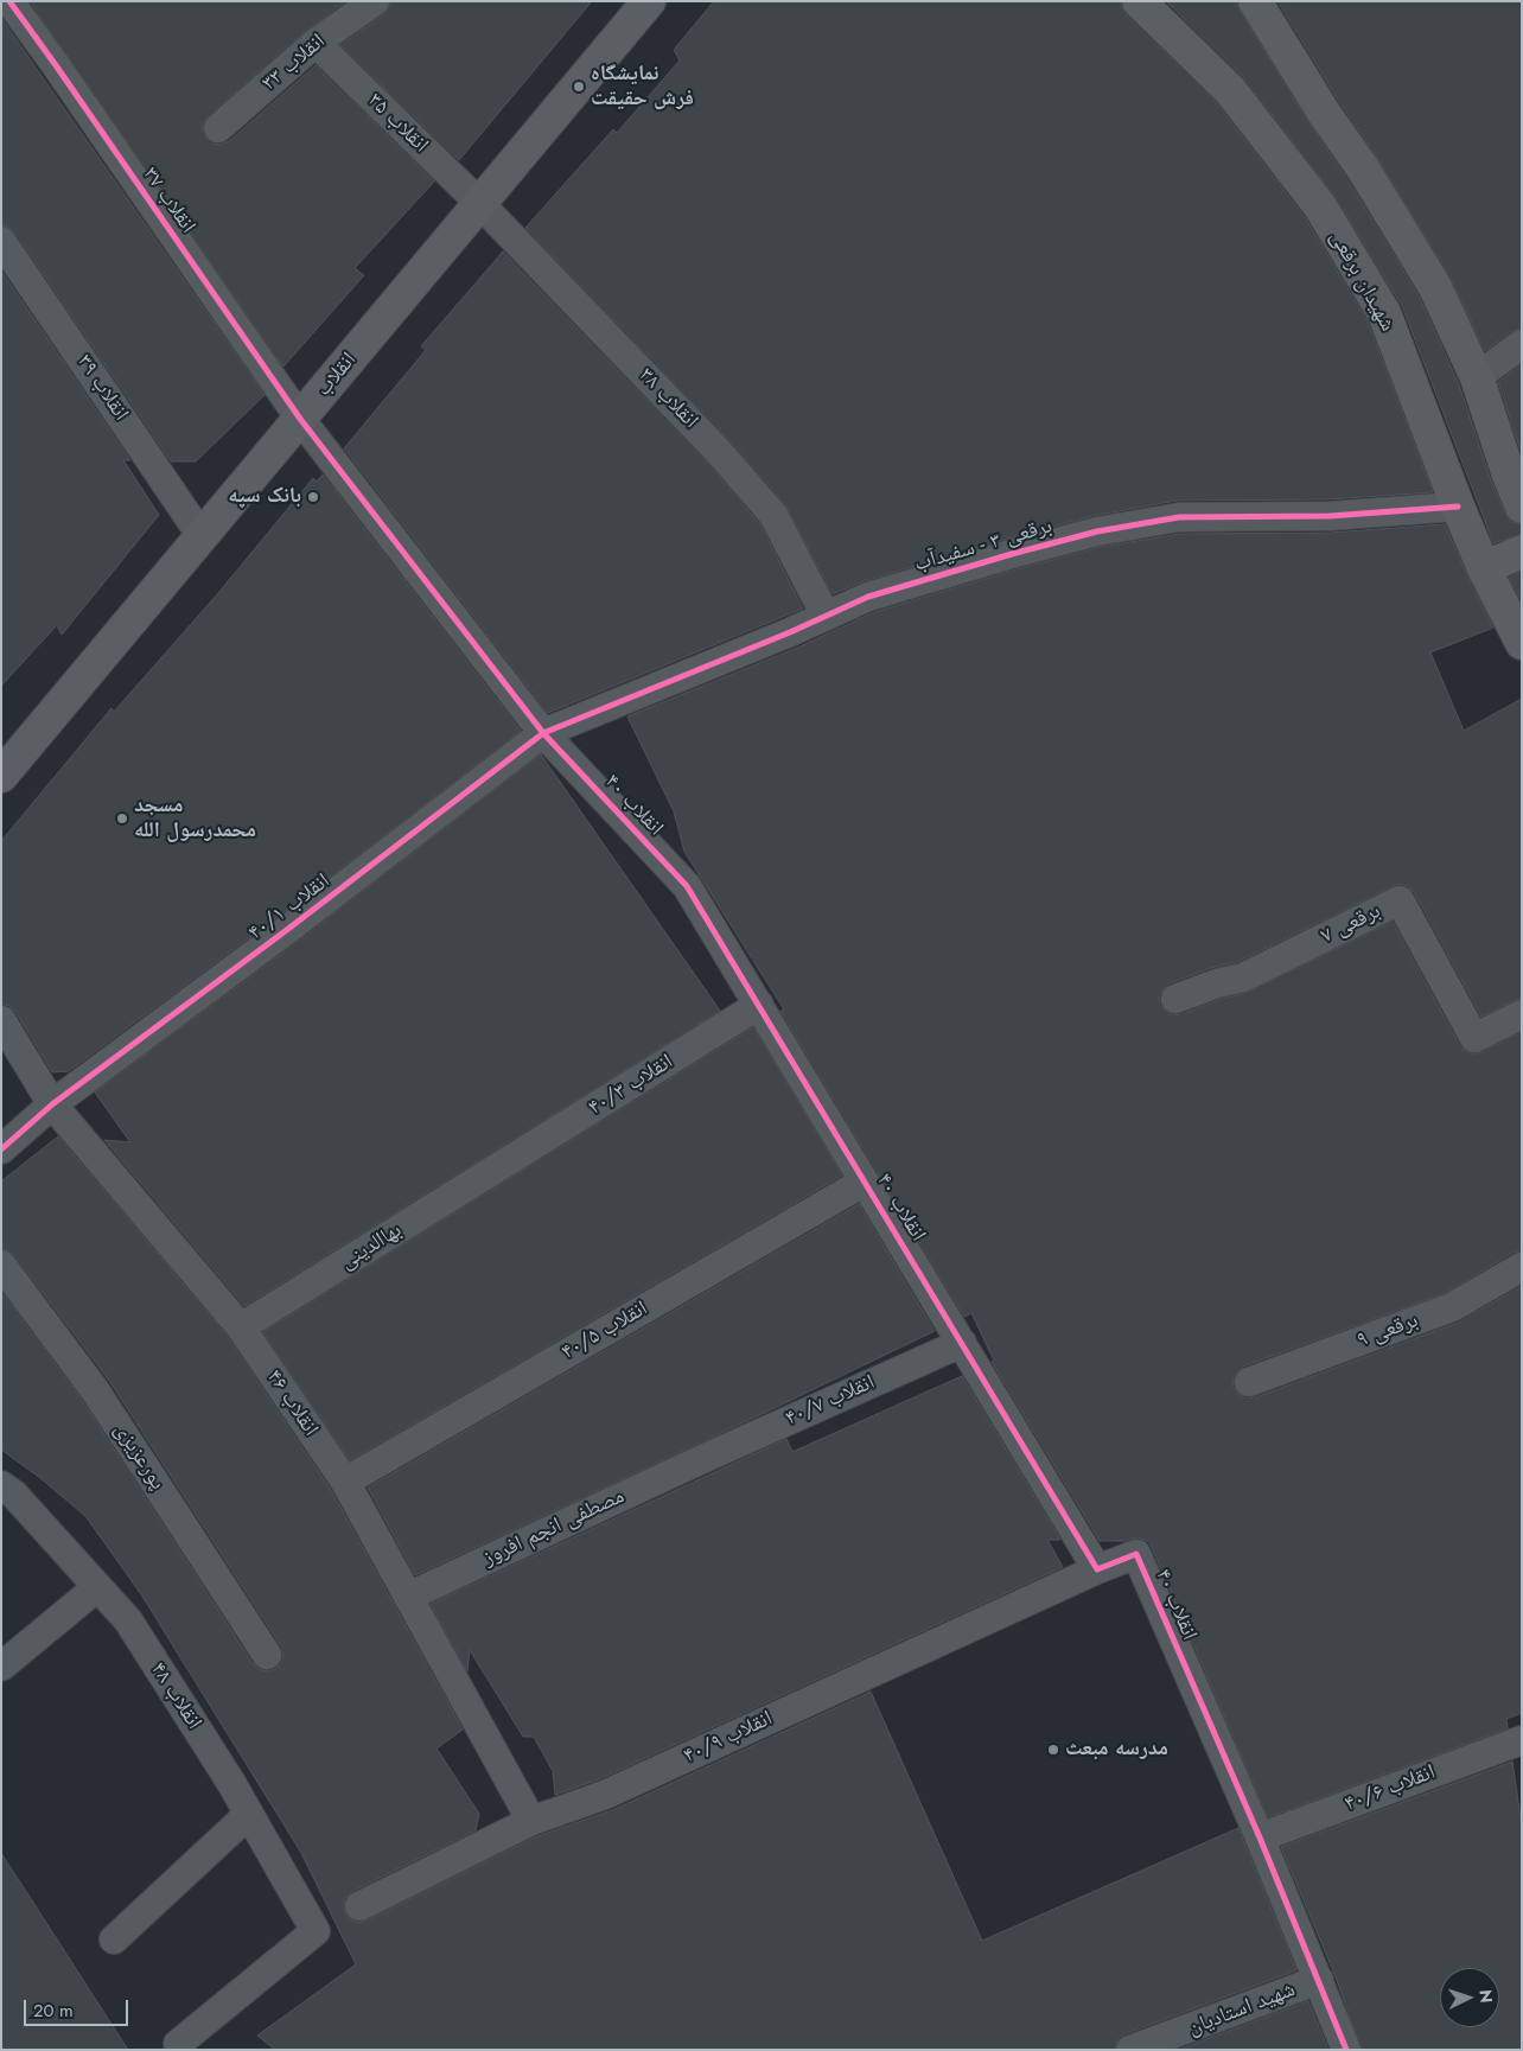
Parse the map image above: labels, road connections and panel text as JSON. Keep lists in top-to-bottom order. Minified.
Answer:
{"streets":{"main road":["شهیدان برقعی","انقلاب"],"street":["انقلاب ۳۳","انقلاب ۳۵","انقلاب ۳۷","انقلاب ۳۹","انقلاب ۳۸","برقعی ۳ - سفیدآب","انقلاب ۴۰","انقلاب ۴۰/۱","برقعی ۷","انقلاب ۴۰/۳","بهاالدینی","انقلاب ۴۰/۵","برقعی ۹","انقلاب ۴۰/۷","انقلاب ۴۶","پورعزیزی","مصطفی انجم افروز","انقلاب ۴۸","انقلاب ۴۰/۹","انقلاب ۴۰/۶","شهید استادیان"]},"crossings":[["انقلاب ۳۳","انقلاب ۳۵"],["انقلاب ۳۵","انقلاب"],["انقلاب ۳۵","انقلاب ۳۸"],["انقلاب ۳۷","انقلاب"],["انقلاب ۳۷","انقلاب ۴۰"],["شهیدان برقعی","برقعی ۳ - سفیدآب"],["انقلاب","انقلاب ۳۹"],["انقلاب","انقلاب ۳۸"],["انقلاب","انقلاب ۴۰"],["انقلاب ۳۸","برقعی ۳ - سفیدآب"],["برقعی ۳ - سفیدآب","انقلاب ۴۰"],["برقعی ۳ - سفیدآب","انقلاب ۴۰/۱"],["انقلاب ۴۰","انقلاب ۴۰/۱"],["انقلاب ۴۰","انقلاب ۴۰/۳"],["انقلاب ۴۰","انقلاب ۴۰/۵"],["انقلاب ۴۰","انقلاب ۴۰/۷"],["انقلاب ۴۰","انقلاب ۴۰/۹"],["انقلاب ۴۰","انقلاب ۴۰/۶"],["انقلاب ۴۰","شهید استادیان"],["انقلاب ۴۰/۱","انقلاب ۴۶"],["انقلاب ۴۰/۳","بهاالدینی"],["بهاالدینی","انقلاب ۴۶"],["انقلاب ۴۰/۵","انقلاب ۴۶"],["انقلاب ۴۰/۷","مصطفی انجم افروز"],["انقلاب ۴۶","مصطفی انجم افروز"],["انقلاب ۴۶","انقلاب ۴۰/۹"]],"places":["نمایشگاه فرش حقیقت","بانک سپه","مسجد محمدرسول الله","مدرسه مبعث"],"scale_bar":"20 m","north":"right"}
